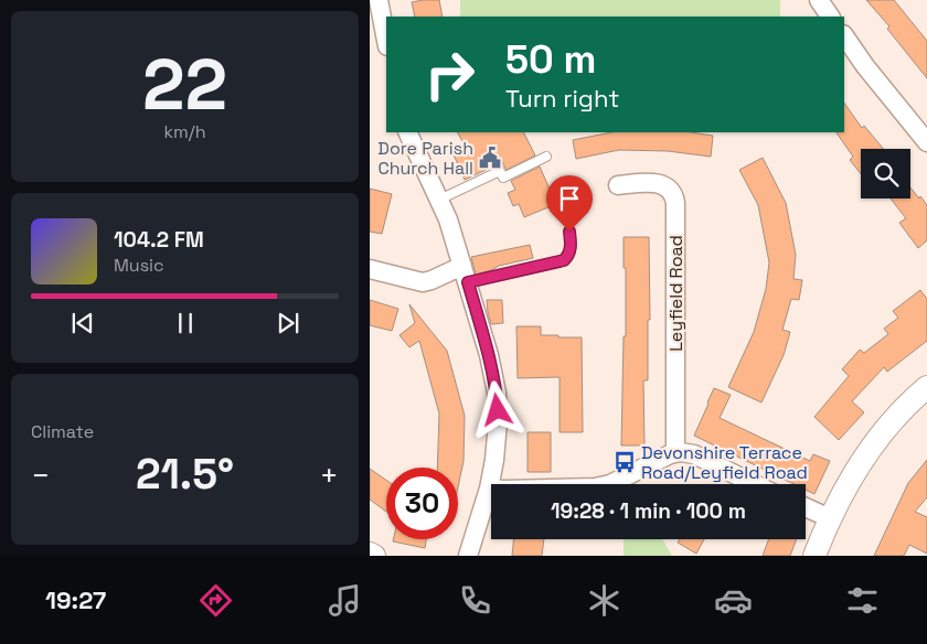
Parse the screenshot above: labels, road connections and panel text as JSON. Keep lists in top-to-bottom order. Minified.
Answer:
{"streets":{"street":["Leyfield Road"]},"places":{"public building":["Dore Parish Church Hall"],"bus stop":["Devonshire Terrace Road/Leyfield Road"]},"page":{"tile":[["22","km/h"],"Climate"],"turn":["50 m","Turn right"],"song":["104.2 FM","Music"],"heat":["−","21.5°","+"],"limit":"30","trip":"19:28 · 1 min · 100 m","tabs":"19:27"}}
